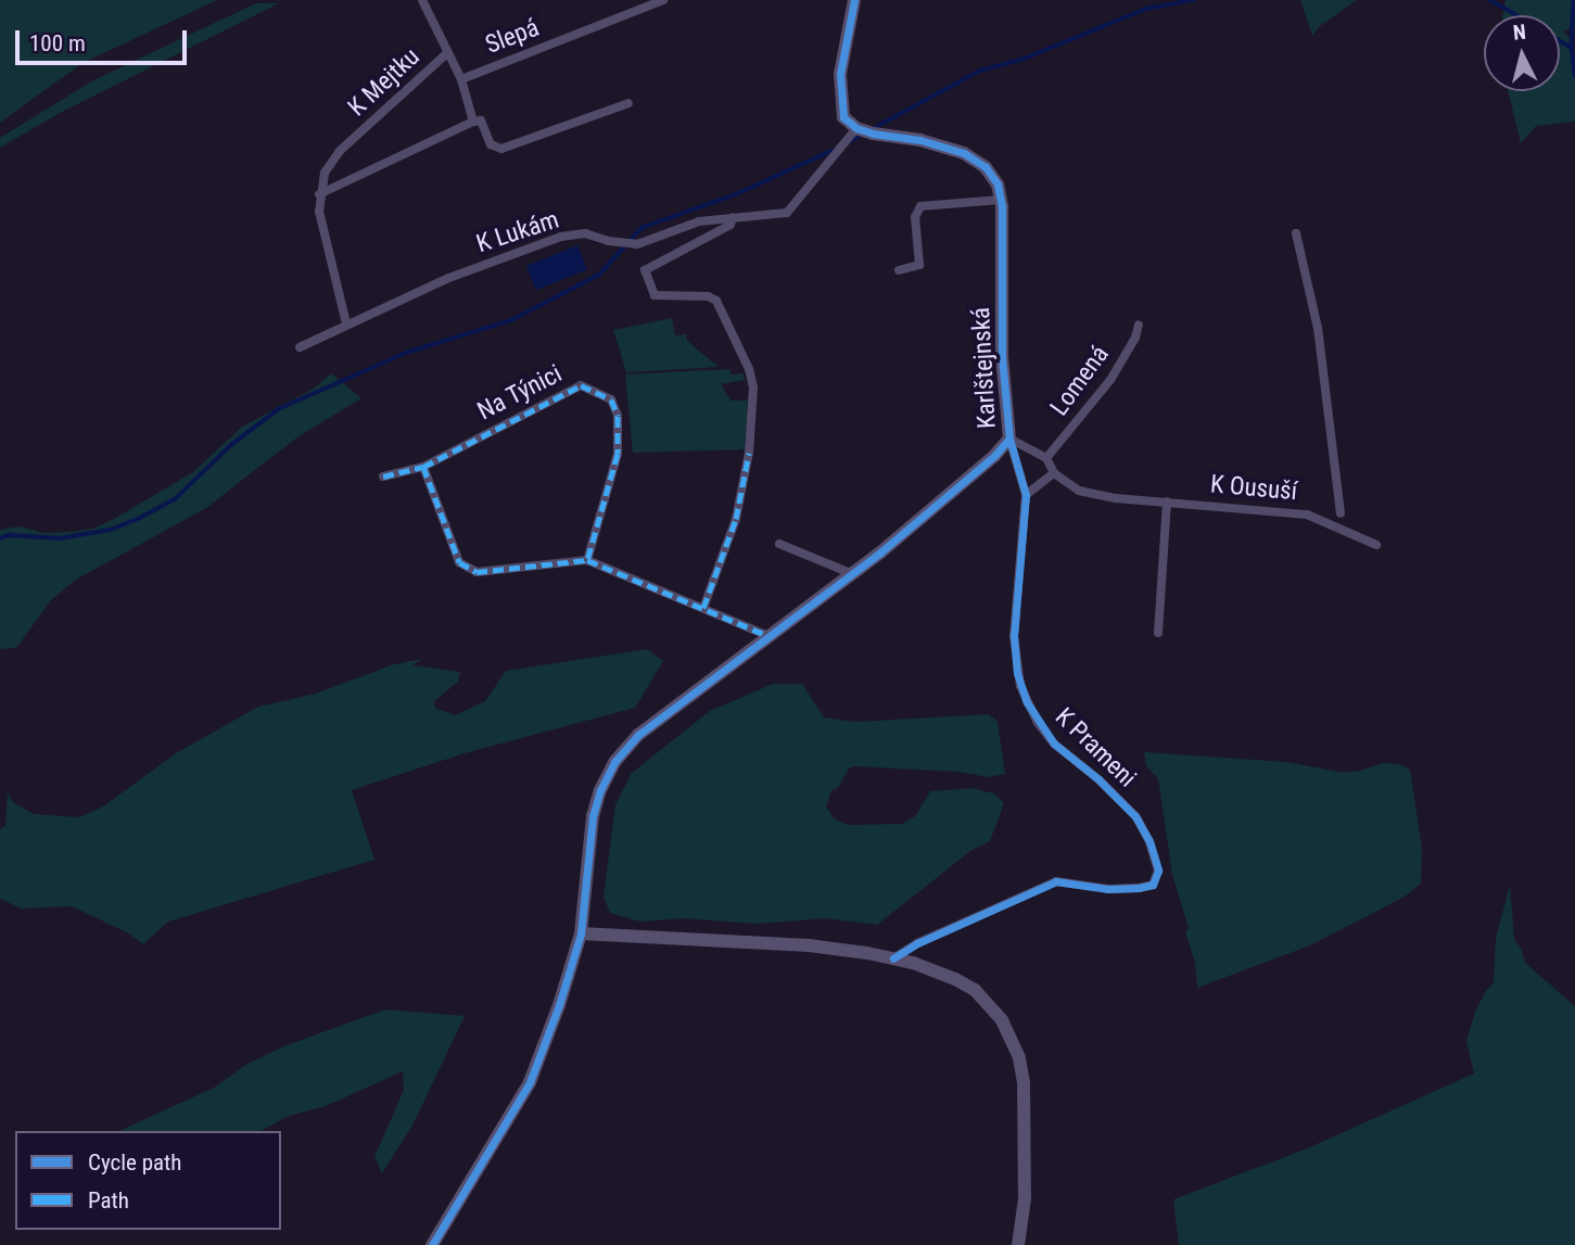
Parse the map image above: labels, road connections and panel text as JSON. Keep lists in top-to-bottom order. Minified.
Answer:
{"streets":{"main road":["Karlštejnská"],"street":["Slepá","K Mejtku","K Lukám","Lomená","Na Týnici","K Ousuší","K Prameni"]},"crossings":[["Slepá","K Mejtku"],["K Lukám","Karlštejnská"]],"legend":["Cycle path","Path"],"scale_bar":"100 m","north":"top"}
